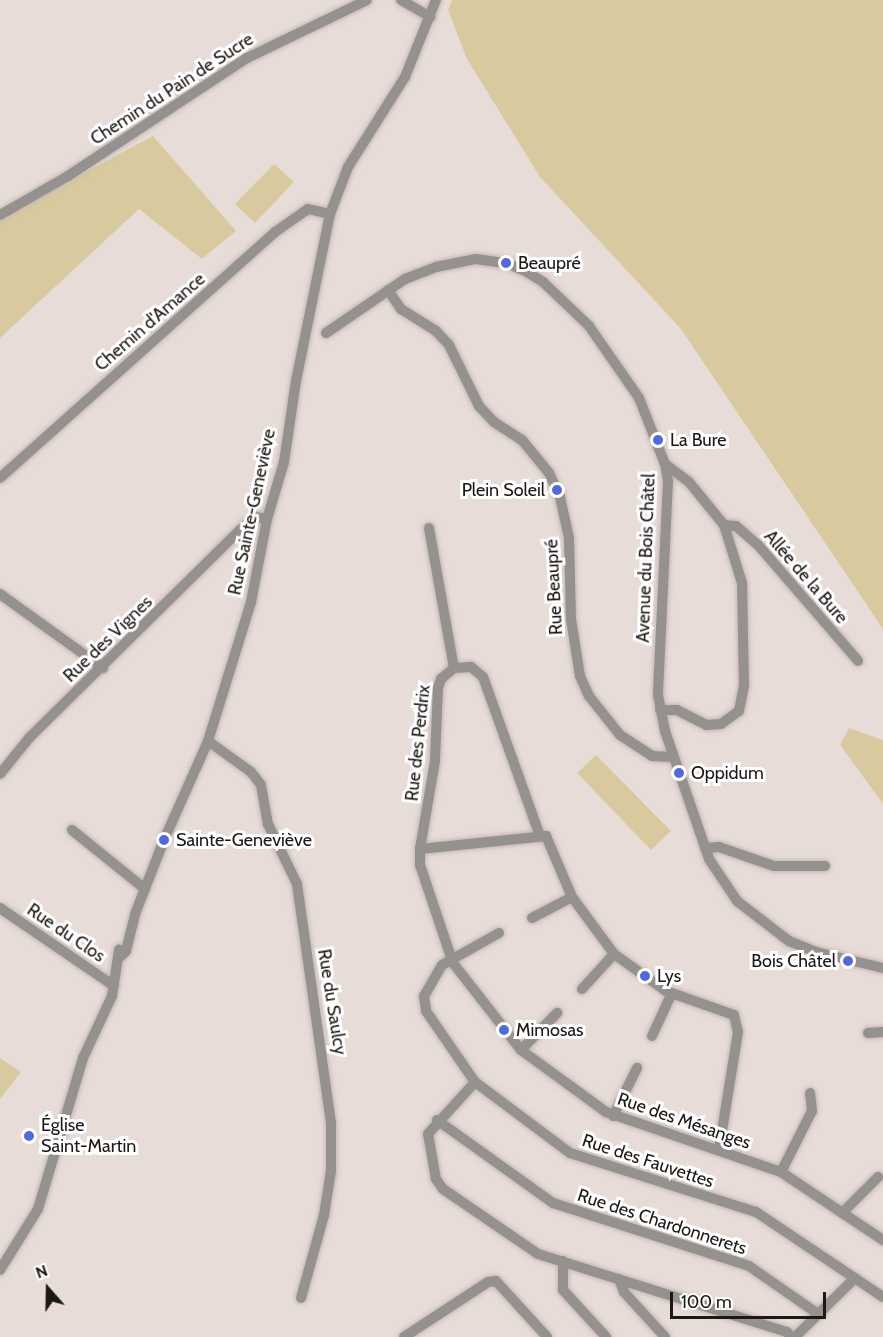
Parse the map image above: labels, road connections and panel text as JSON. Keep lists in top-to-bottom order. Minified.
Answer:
{"streets":{"street":["Chemin du Pain de Sucre","Chemin d'Amance","Rue Sainte-Geneviève","Avenue du Bois Châtel","Allée de la Bure","Rue Beaupré","Rue des Vignes","Rue des Perdrix","Rue du Clos","Rue du Saulcy","Rue des Mésanges","Rue des Fauvettes","Rue des Chardonnerets"]},"crossings":[["Chemin d'Amance","Rue Sainte-Geneviève"],["Rue Sainte-Geneviève","Rue des Vignes"],["Rue Sainte-Geneviève","Rue du Clos"],["Rue Sainte-Geneviève","Rue du Saulcy"],["Avenue du Bois Châtel","Rue Beaupré"],["Rue des Perdrix","Rue des Mésanges"],["Rue des Mésanges","Rue des Fauvettes"]],"places":["Beaupré","La Bure","Plein Soleil","Oppidum","Sainte-Geneviève","Bois Châtel","Lys","Mimosas","Église Saint-Martin"],"scale_bar":"100 m","north":"top"}
